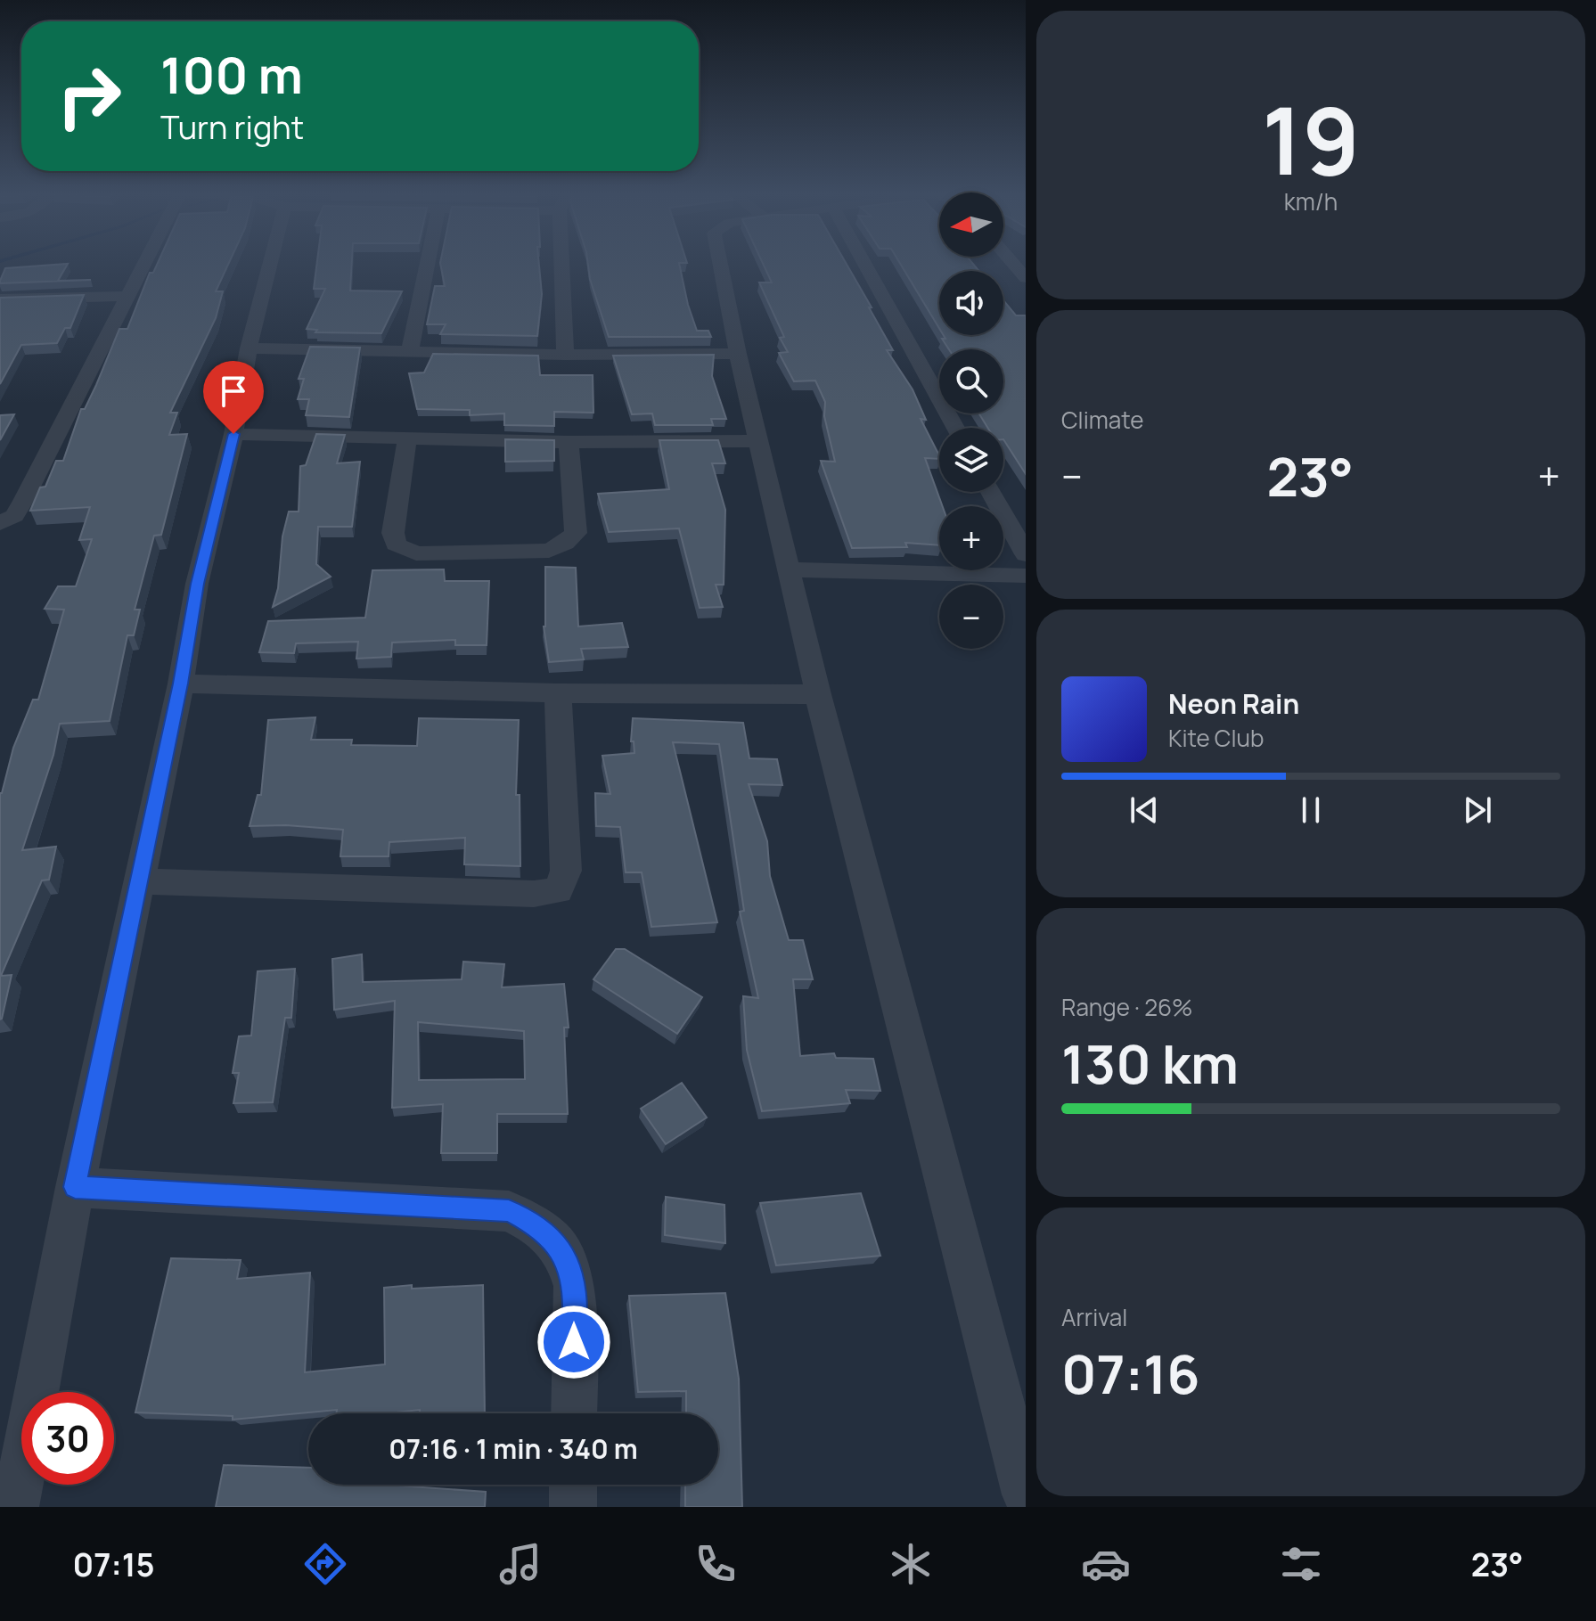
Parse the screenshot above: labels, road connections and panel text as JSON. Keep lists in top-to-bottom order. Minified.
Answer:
{"north":"left","page":{"tile":[["19","km/h"],"Climate",["Range · 26%","130 km"],["Arrival","07:16"]],"turn":["100 m","Turn right"],"map_buttons":["+","−"],"heat":["−","23°","+"],"song":["Neon Rain","Kite Club"],"limit":"30","trip":"07:16 · 1 min · 340 m","tabs":["07:15","23°"]}}
